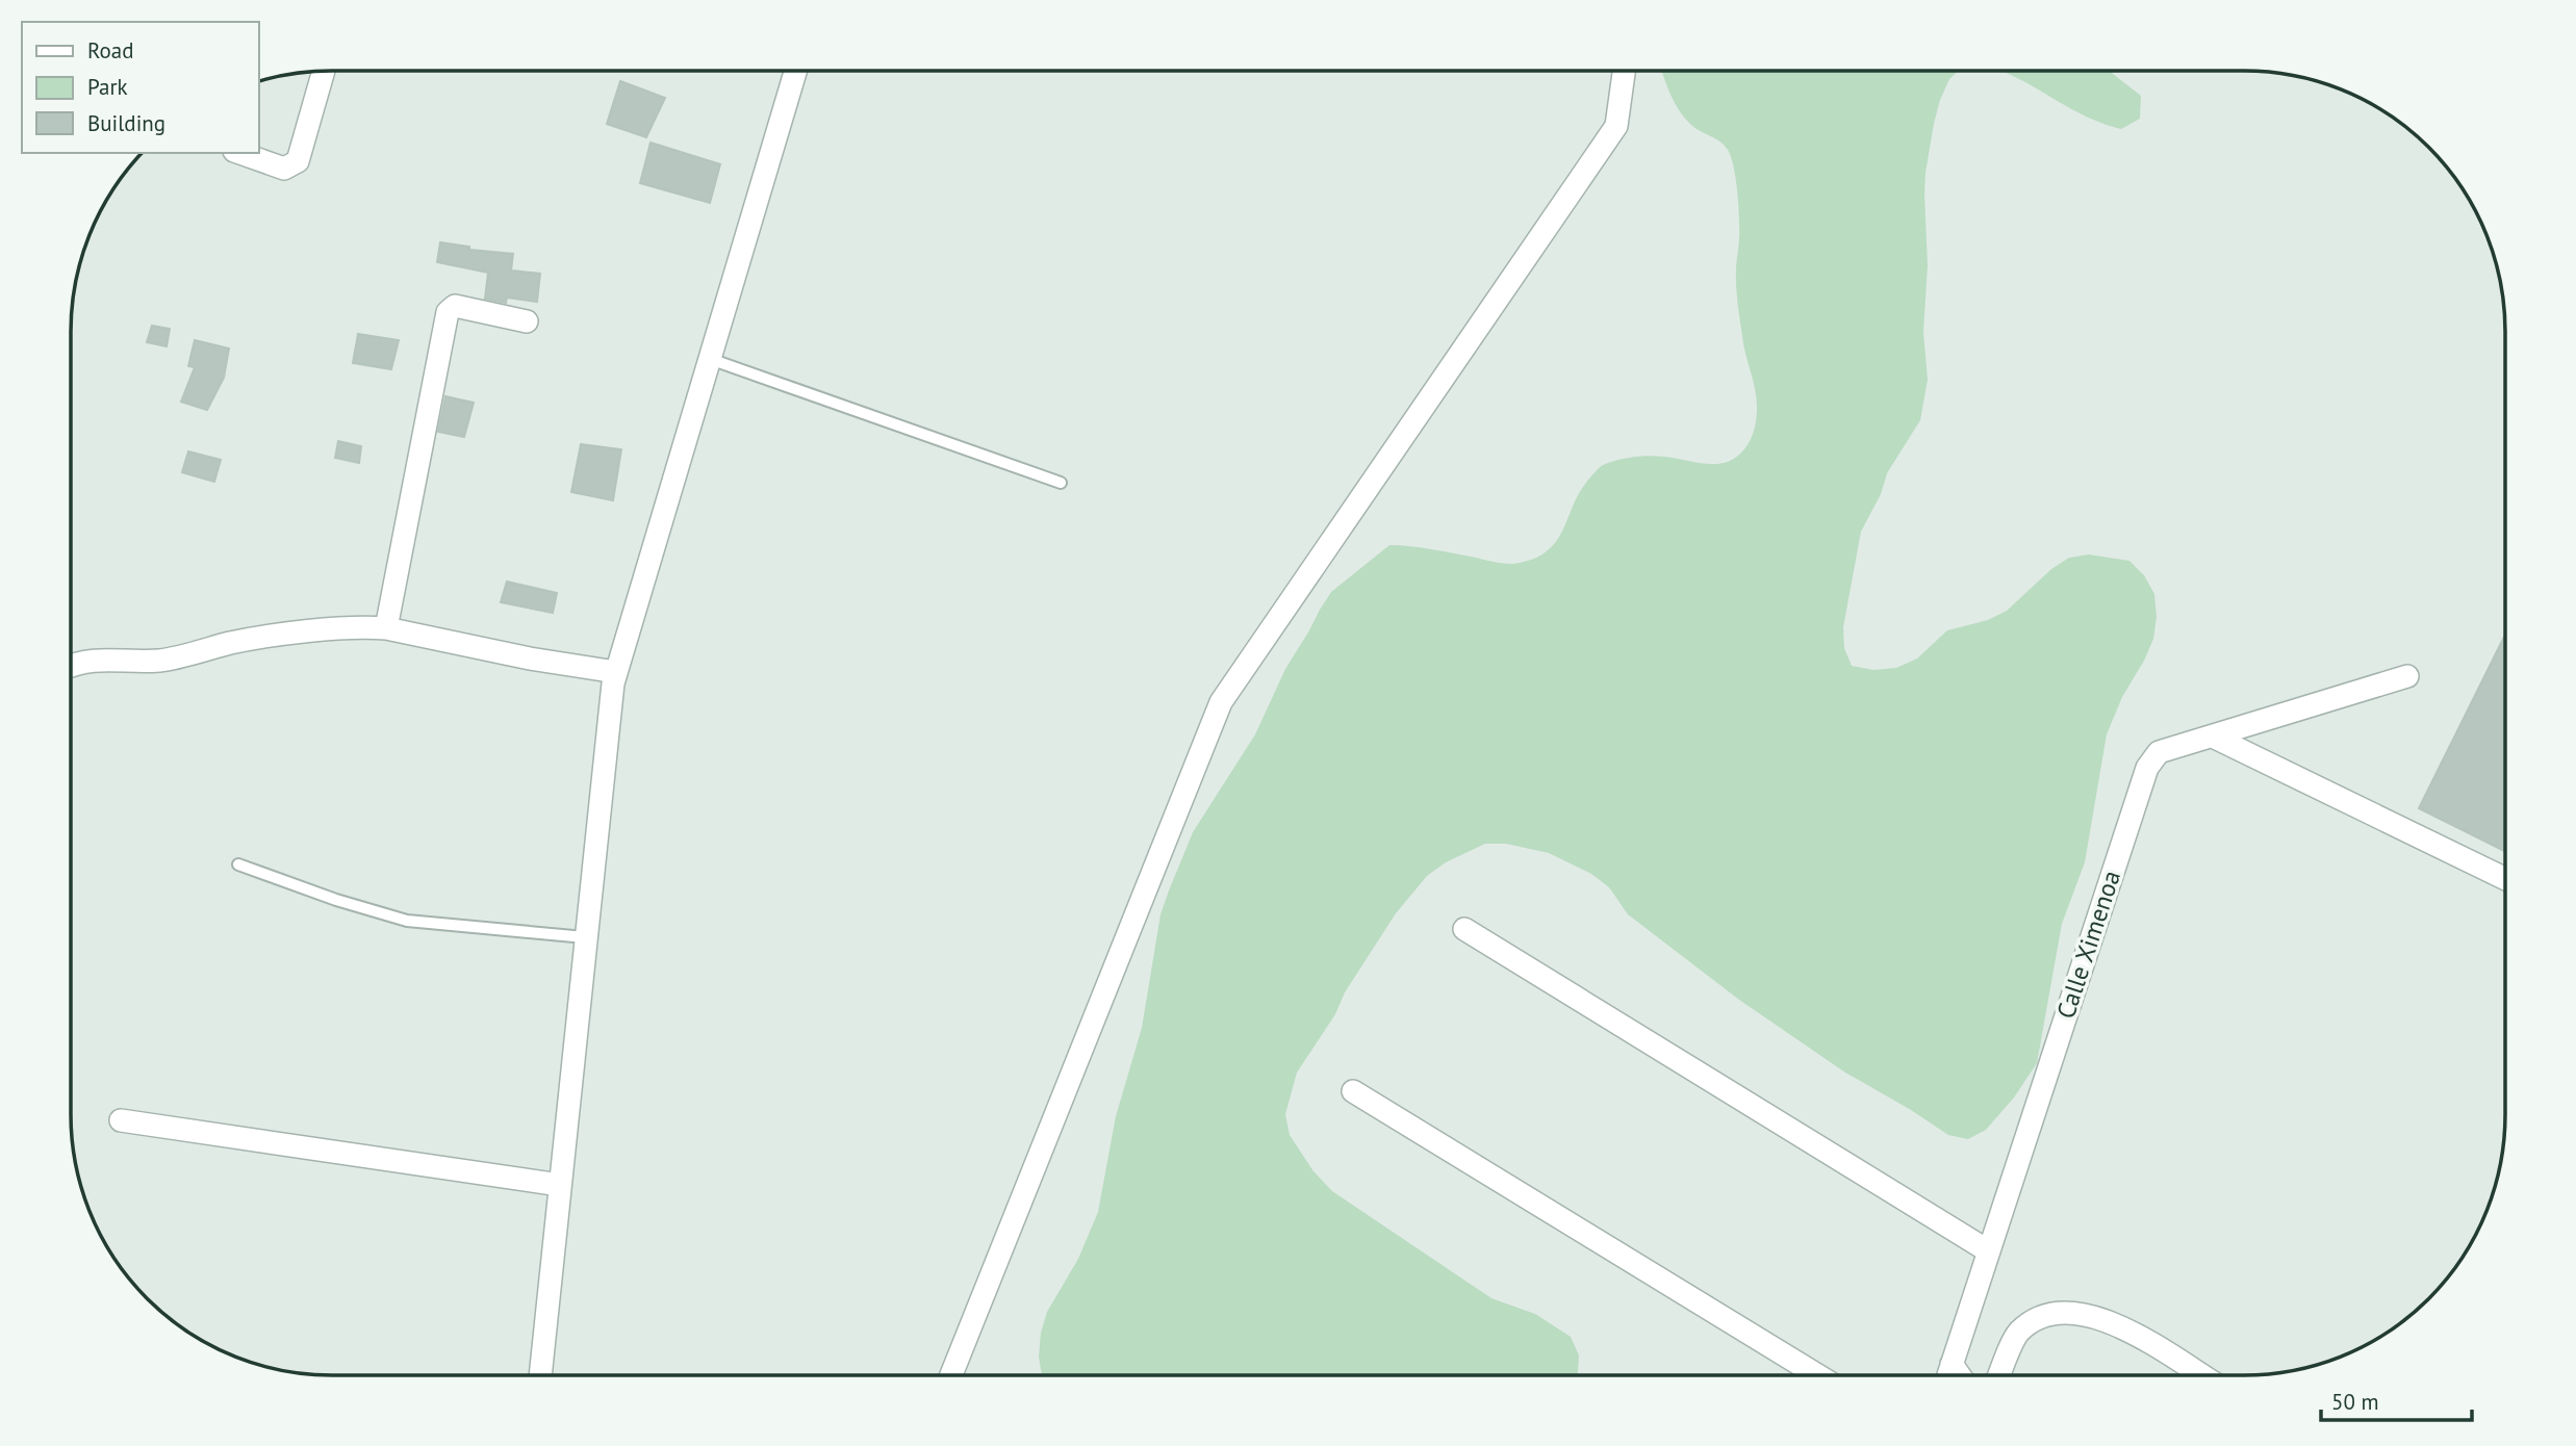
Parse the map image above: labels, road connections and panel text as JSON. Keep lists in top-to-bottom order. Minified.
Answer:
{"streets":{"street":["Calle Ximenoa"]},"legend":["Road","Park","Building"],"scale_bar":"50 m"}
